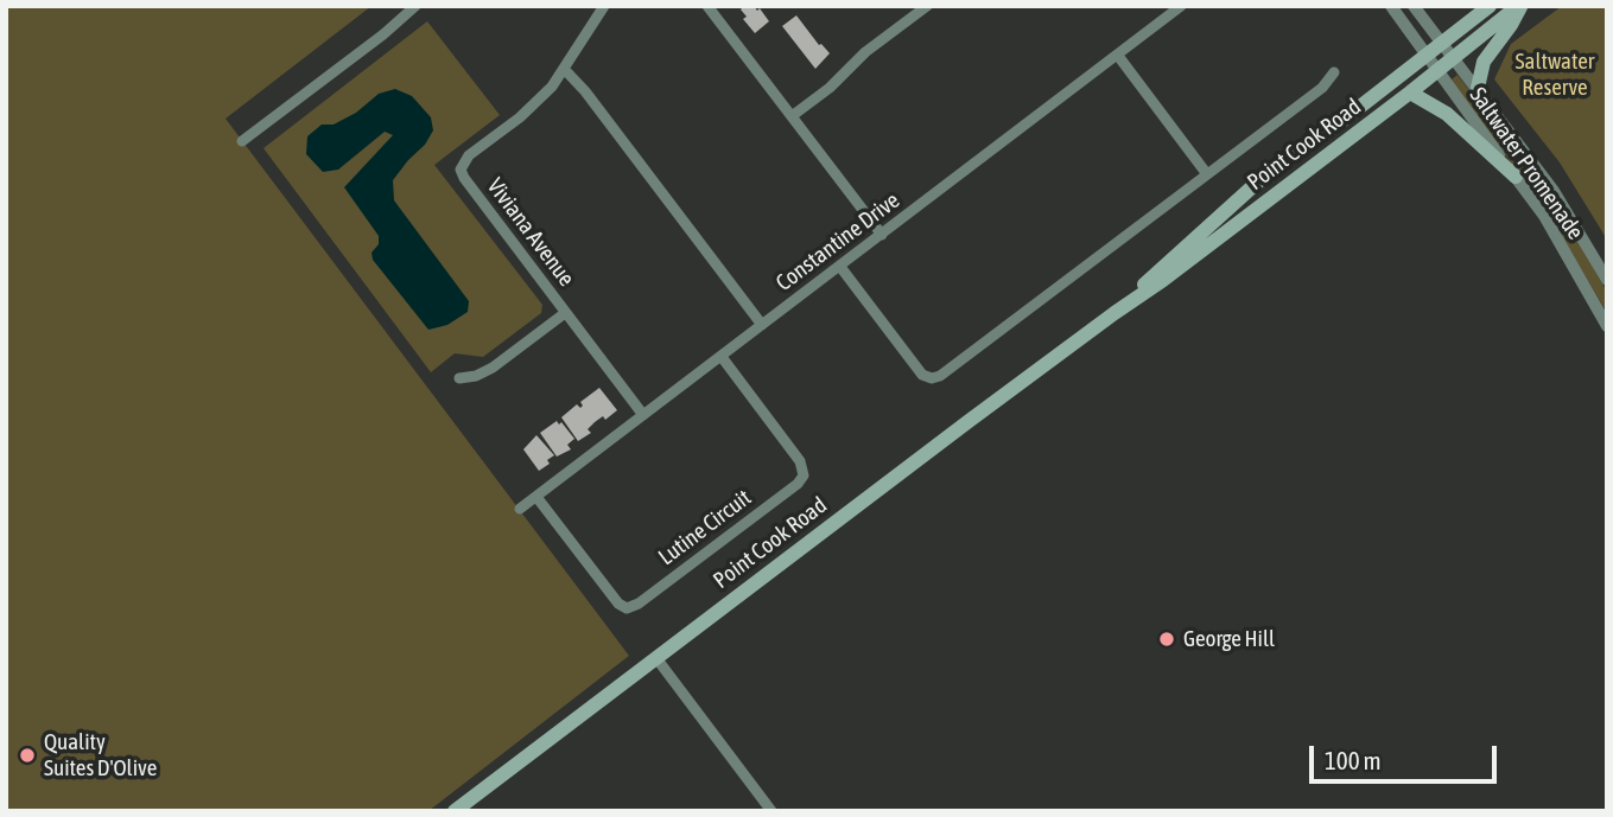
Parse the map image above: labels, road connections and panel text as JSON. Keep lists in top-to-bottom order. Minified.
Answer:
{"streets":{"main road":["Point Cook Road"],"street":["Saltwater Promenade","Viviana Avenue","Constantine Drive","Lutine Circuit"]},"crossings":[["Point Cook Road","Saltwater Promenade"],["Viviana Avenue","Constantine Drive"],["Constantine Drive","Lutine Circuit"]],"parks":["Saltwater Reserve"],"places":["George Hill","Quality Suites D'Olive"],"scale_bar":"100 m"}
